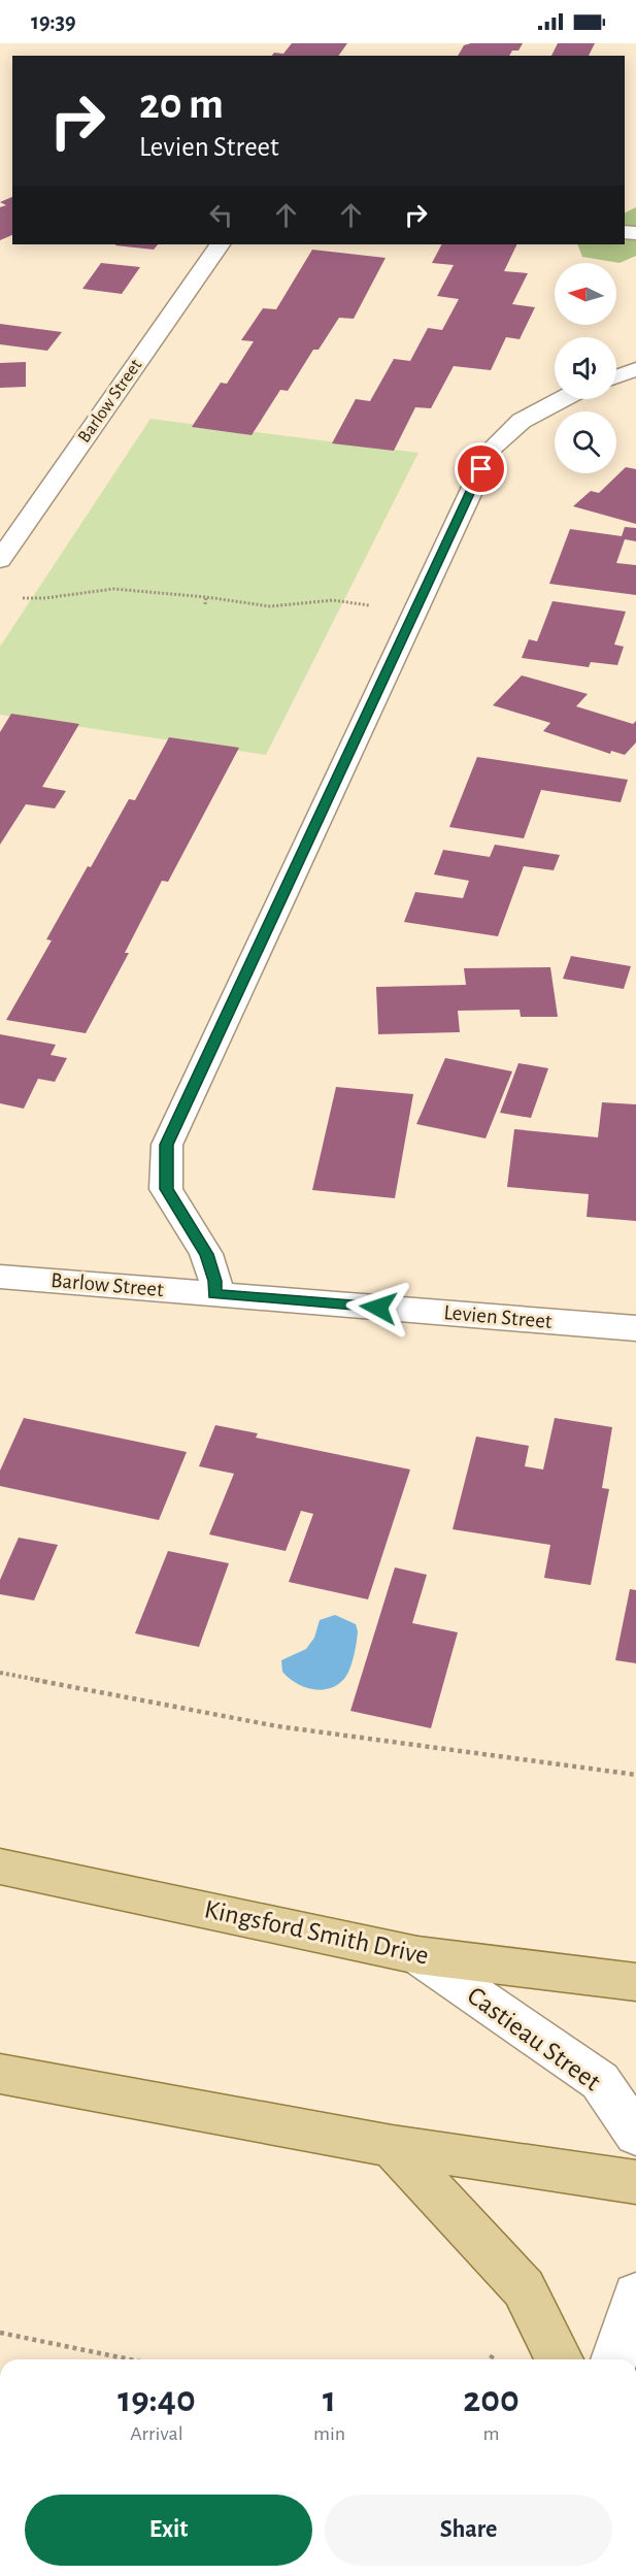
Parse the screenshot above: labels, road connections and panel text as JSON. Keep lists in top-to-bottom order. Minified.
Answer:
{"streets":{"main road":["Kingsford Smith Drive"],"street":["Barlow Street","Levien Street","Castieau Street"]},"crossings":[["Barlow Street","Levien Street"],["Kingsford Smith Drive","Castieau Street"]],"north":"left","page":{"status":"19:39","turn":["20 m","Levien Street"],"eta":["19:40","Arrival","1","min","200","m"],"buttons":["Exit","Share"]}}
